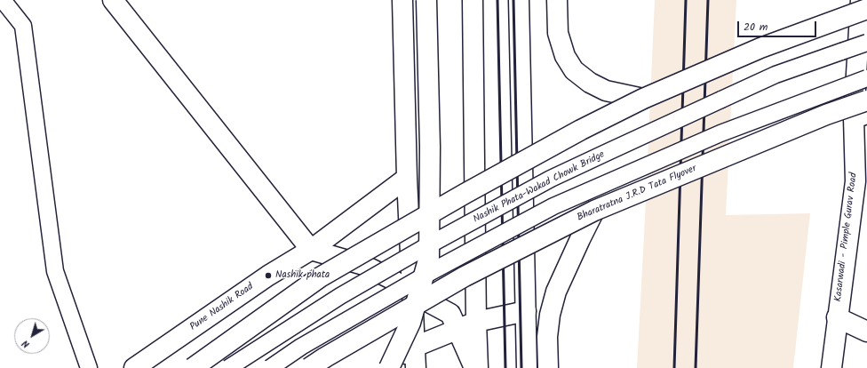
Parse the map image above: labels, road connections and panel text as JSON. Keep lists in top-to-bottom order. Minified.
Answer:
{"streets":{"main road":["Bharatratna J.R.D Tata Flyover","Kasarwadi - Pimple Gurav Road","Pune Nashik Road"],"lane":["Nashik Phata-Wakad Chowk Bridge"]},"places":["Nashik phata"],"scale_bar":"20 m","north":"bottom left"}
